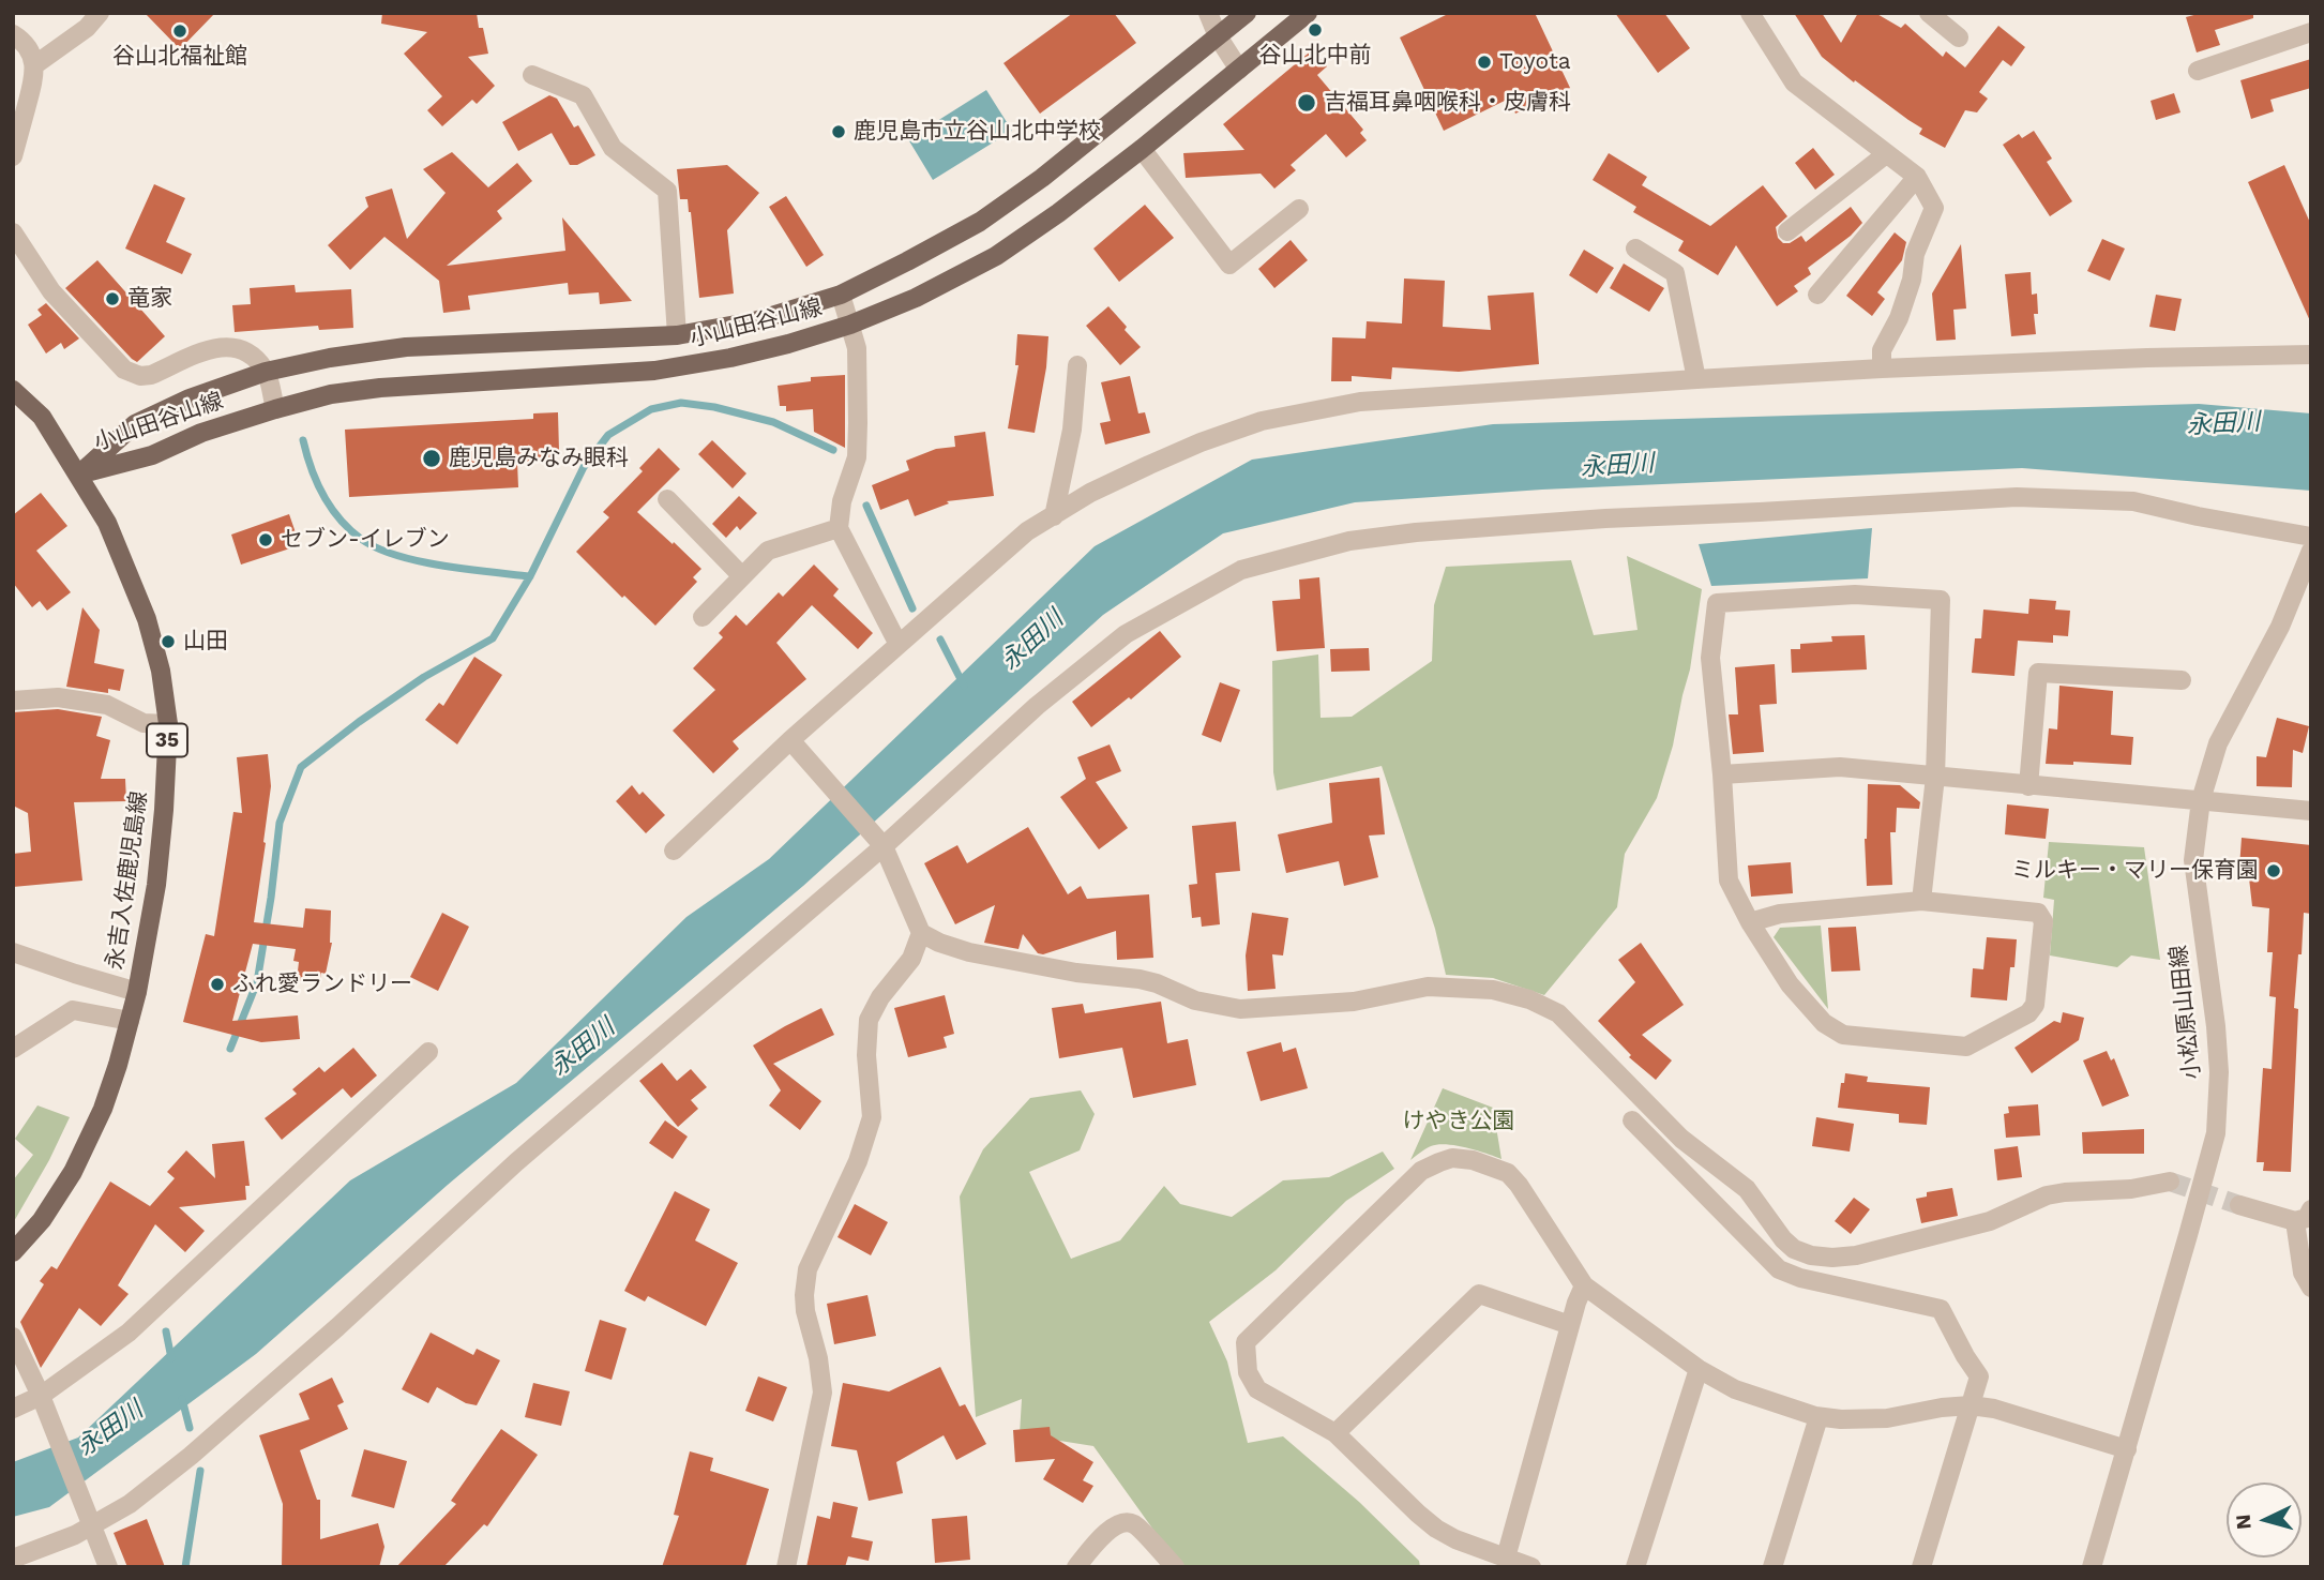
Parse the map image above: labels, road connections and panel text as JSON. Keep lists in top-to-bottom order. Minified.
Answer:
{"streets":{"main road":["小山田谷山線","35","永吉入佐鹿児島線"],"street":["小松原山田線"]},"crossings":[["小山田谷山線","永吉入佐鹿児島線"]],"water":["永田川"],"parks":["けやき公園"],"places":["谷山北中前","谷山北福祉館","Toyota","吉福耳鼻咽喉科・皮膚科","鹿児島市立谷山北中学校","竜家","鹿児島みなみ眼科","セブン-イレブン","山田","ミルキー・マリー保育園","ふれ愛ランドリー"],"north":"left"}
